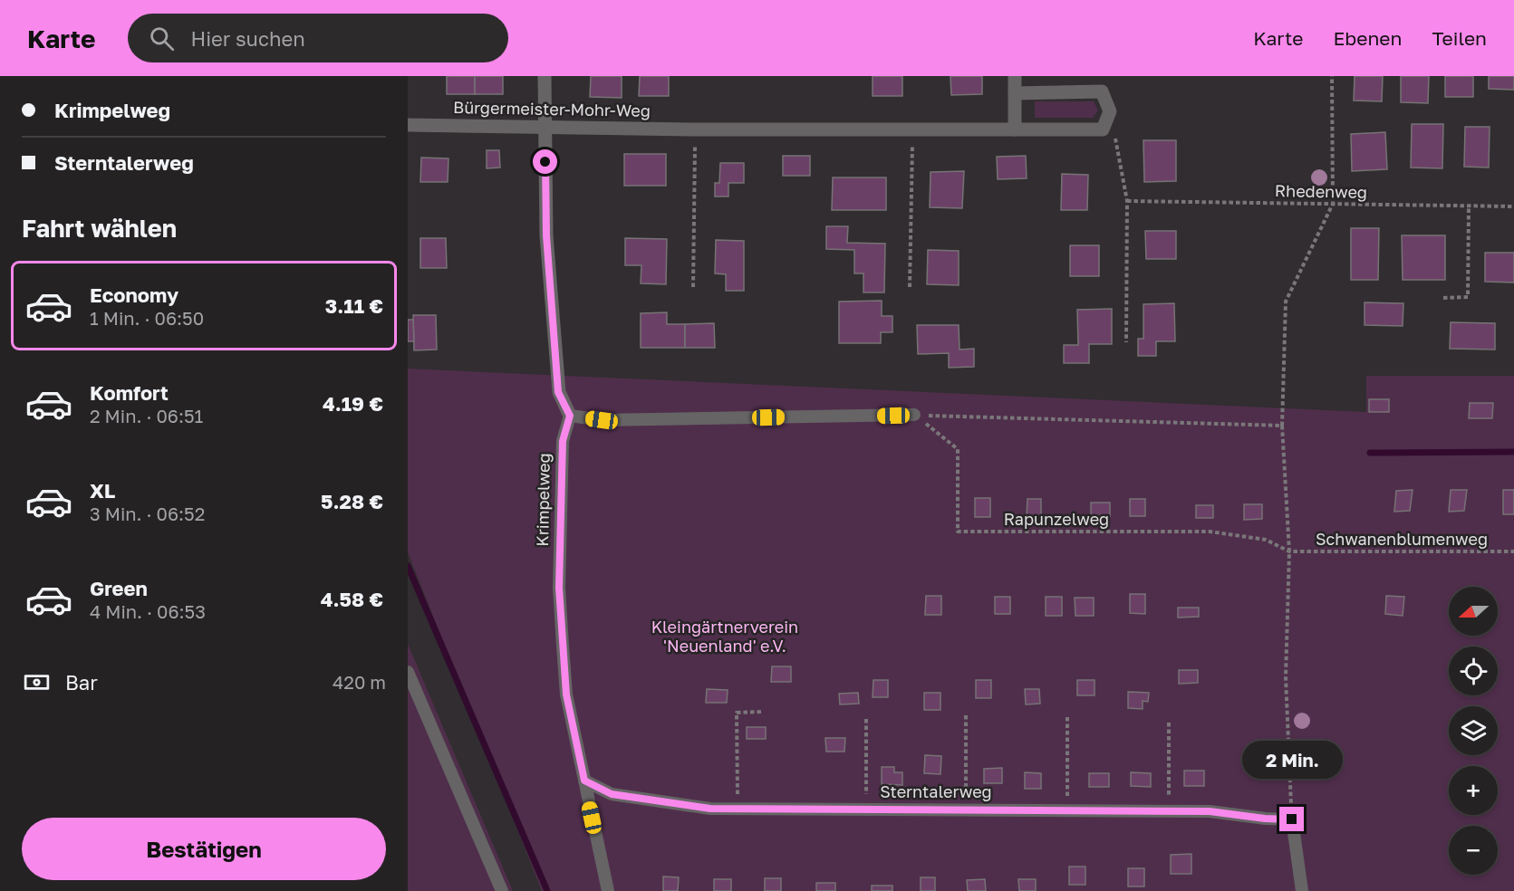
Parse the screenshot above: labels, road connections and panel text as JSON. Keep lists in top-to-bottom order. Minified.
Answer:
{"streets":{"street":["Bürgermeister-Mohr-Weg"],"lane":["Krimpelweg","Sterntalerweg"],"path":["Rhedenweg","Rapunzelweg","Schwanenblumenweg"]},"crossings":[["Krimpelweg","Sterntalerweg"],["Rapunzelweg","Schwanenblumenweg"]],"parks":["Kleingärtnerverein 'Neuenland' e.V."],"north":"left","page":{"header":"Karte","search":"Hier suchen","nav":["Karte","Ebenen","Teilen"],"banner":["Krimpelweg","Sterntalerweg"],"heading":"Fahrt wählen","list":[{"name":"Economy","note":"1 Min. · 06:50","value":"3.11 €"},{"name":"Komfort","note":"2 Min. · 06:51","value":"4.19 €"},{"name":"XL","note":"3 Min. · 06:52","value":"5.28 €"},{"name":"Green","note":"4 Min. · 06:53","value":"4.58 €"}],"map_buttons":["+","−"],"pay":["Bar","420 m"],"bubble":"2 Min.","buttons":"Bestätigen"}}
